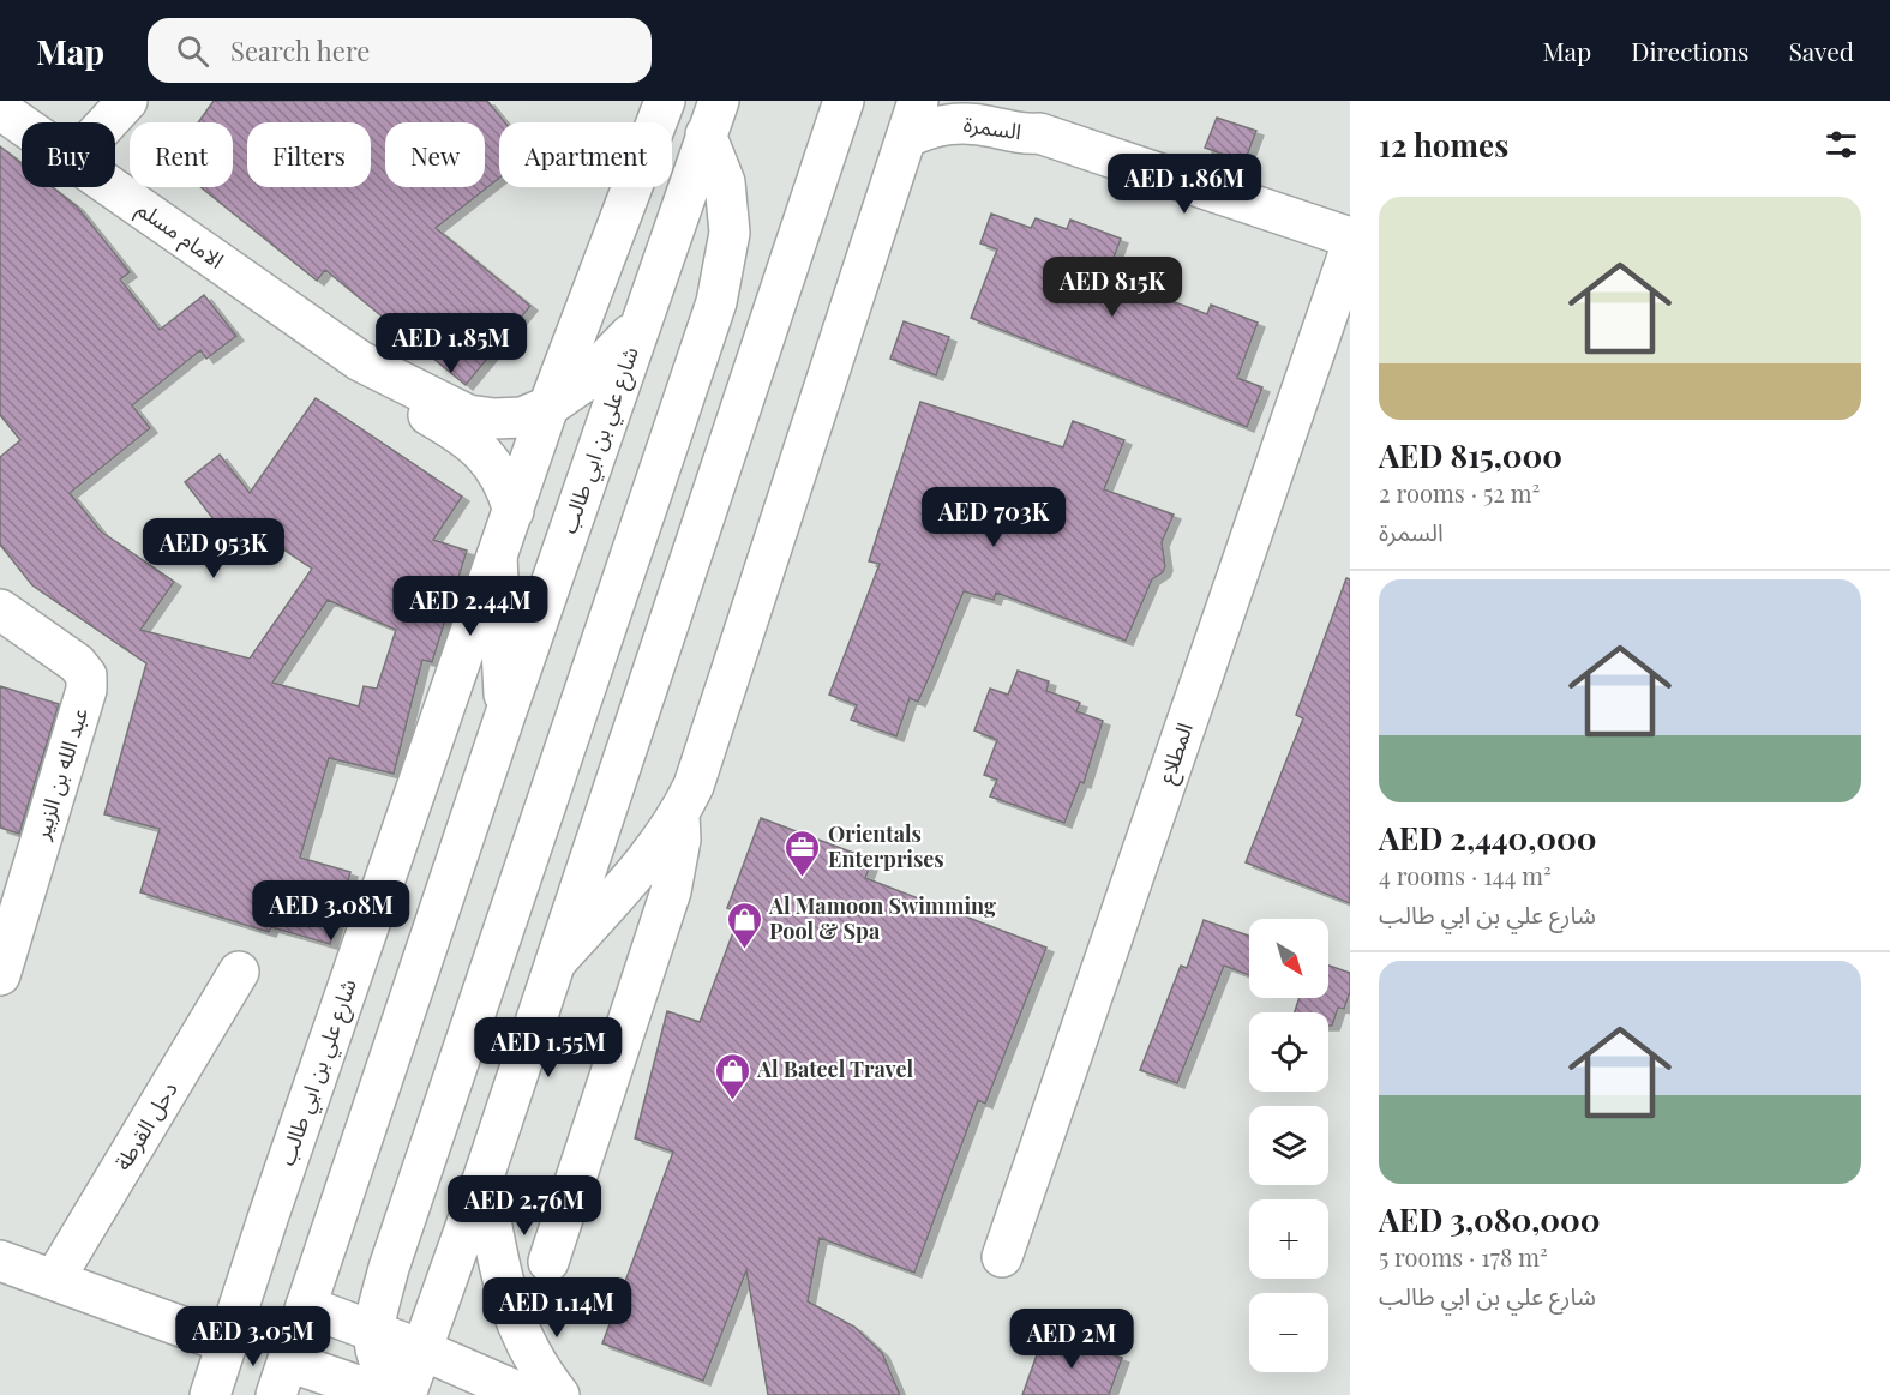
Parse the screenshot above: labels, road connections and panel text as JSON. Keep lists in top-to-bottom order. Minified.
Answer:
{"streets":{"street":["السمرة","الامام مسلم","شارع علي بن ابي طالب","المطلاع","عبد الله بن الزبير","دحل القرطة"]},"crossings":[["الامام مسلم","شارع علي بن ابي طالب"]],"places":{"office":["Orientals Enterprises"],"shop":["Al Mamoon Swimming Pool & Spa","Al Bateel Travel"]},"north":"bottom right","page":{"header":"Map","search":"Search here","nav":["Map","Directions","Saved"],"heading":"12 homes","chip":["Buy","Rent","Filters","New","Apartment"],"price":["AED 1.86M","AED 815K","AED 1.85M","AED 703K","AED 953K","AED 2.44M","AED 3.08M","AED 1.55M","AED 2.76M","AED 1.14M","AED 3.05M","AED 2M"],"list":[{"name":"AED 815,000","note":"2 rooms · 52 m² · السمرة"},{"name":"AED 2,440,000","note":"4 rooms · 144 m² · شارع علي بن ابي طالب"},{"name":"AED 3,080,000","note":"5 rooms · 178 m² · شارع علي بن ابي طالب"}],"map_buttons":["+","−"]}}
